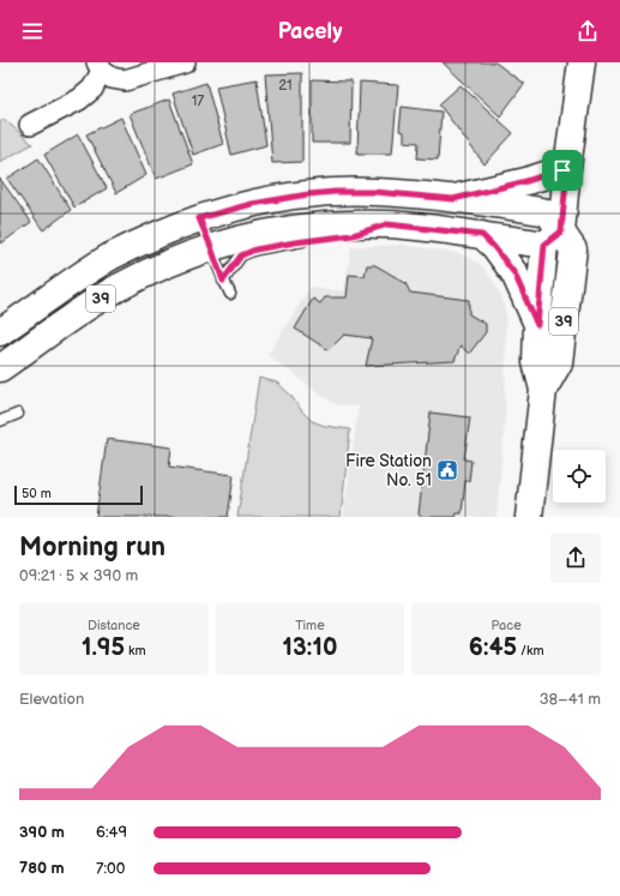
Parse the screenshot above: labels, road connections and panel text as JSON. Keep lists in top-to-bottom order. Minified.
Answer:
{"streets":{"main road":["39"]},"places":{"public building":["Fire Station No. 51"]},"house_numbers":["21","17"],"scale_bar":"50 m","page":{"header":"Pacely","scale":"50 m","heading":["Morning run","09:21 · 5 × 390 m"],"stats":[["Distance","1.95 km"],["Time","13:10"],["Pace","6:45 /km"]],"chart":["Elevation","38–41 m"],"list":[{"name":"390 m","note":"6:49"},{"name":"780 m","note":"7:00"}]}}
